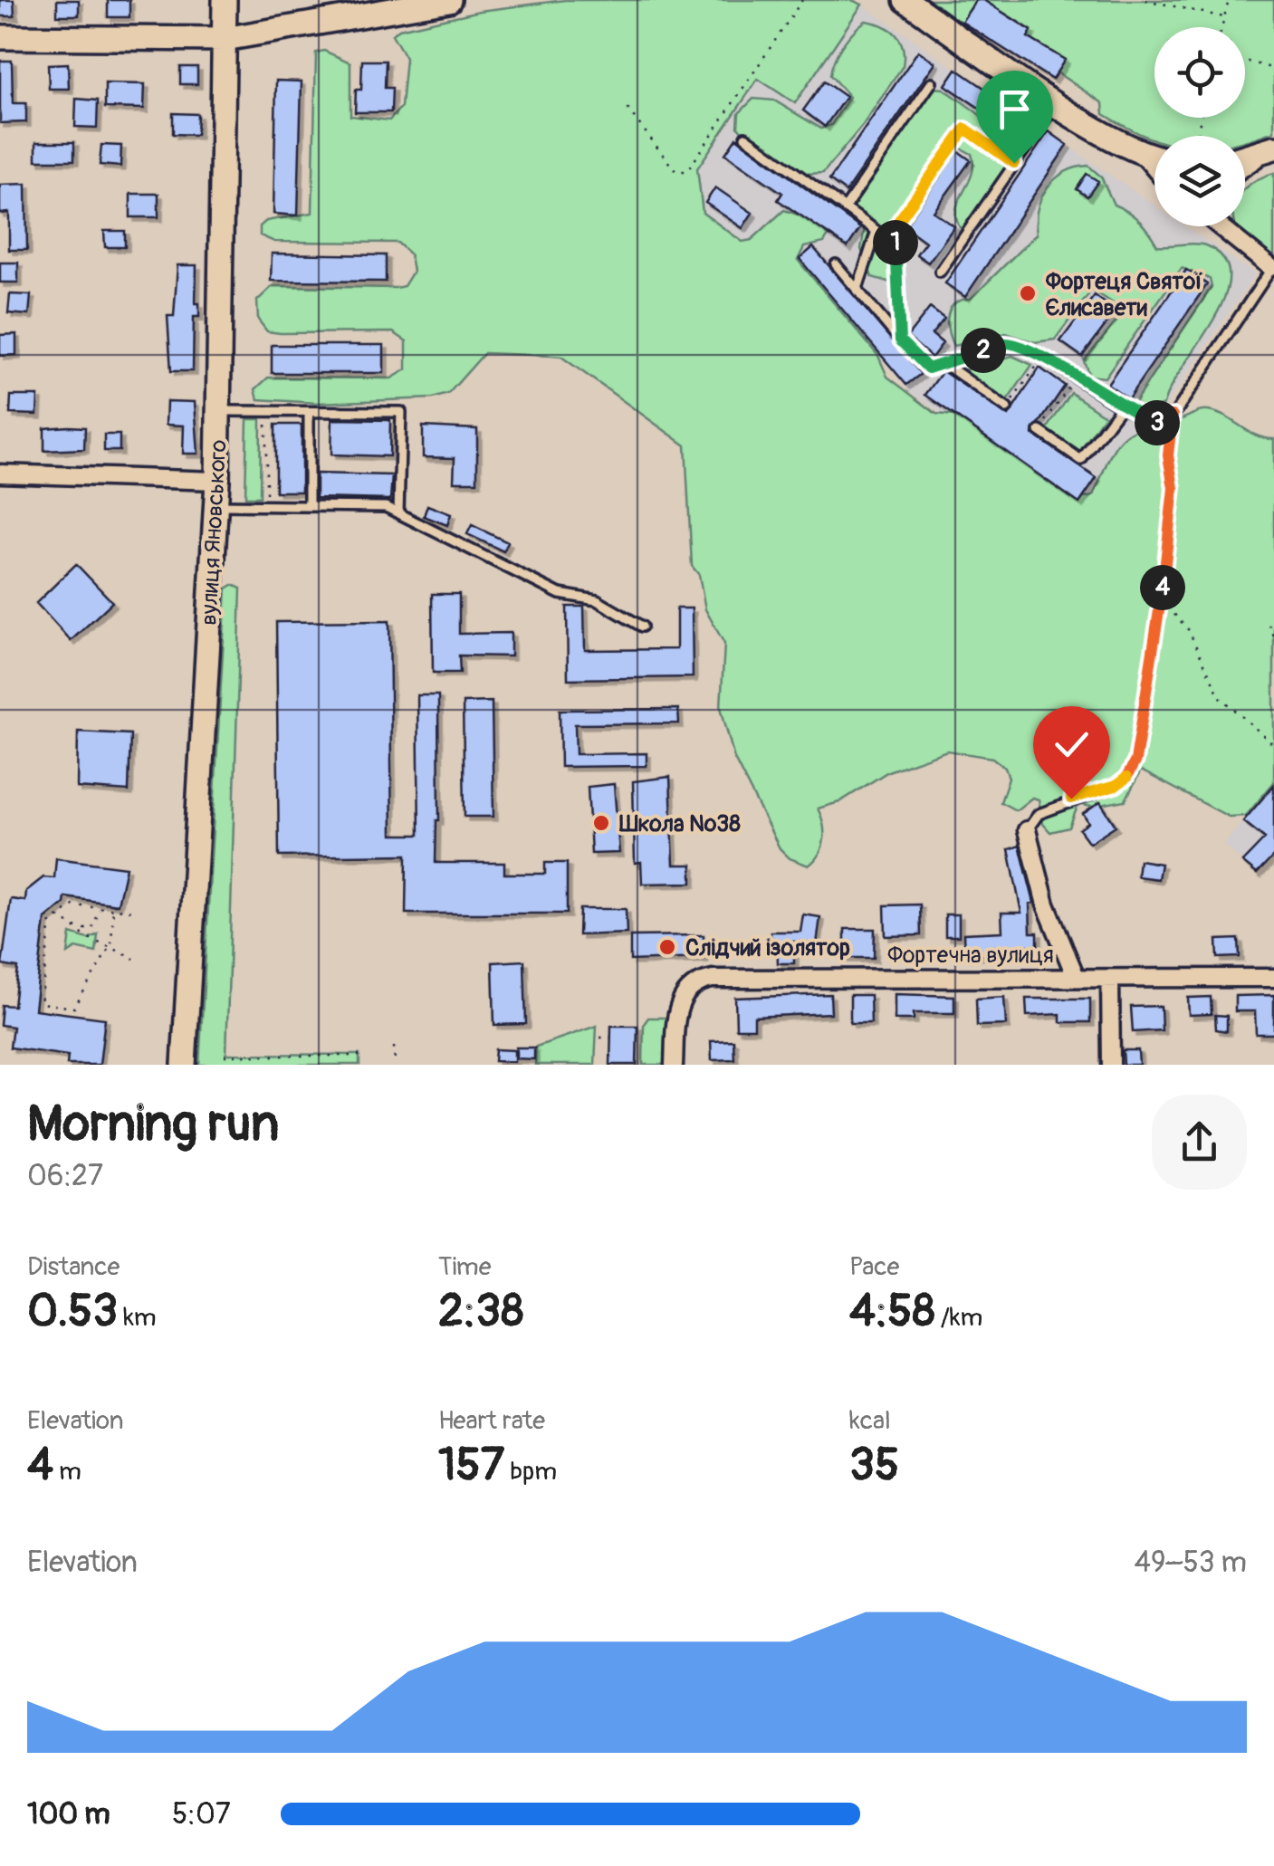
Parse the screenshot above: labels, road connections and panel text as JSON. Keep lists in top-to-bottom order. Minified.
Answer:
{"streets":{"main road":["вулиця Яновського"],"street":["Фортечна вулиця"]},"places":["Фортеця Святої Єлисавети","Школа №38","Слідчий ізолятор"],"page":{"pins":["1","2","3","4"],"heading":["Morning run","06:27"],"stats":[["Distance","0.53 km"],["Time","2:38"],["Pace","4:58 /km"],["Elevation","4 m"],["Heart rate","157 bpm"],["kcal","35"]],"chart":["Elevation","49–53 m"],"list":[{"name":"100 m","note":"5:07"}]}}
